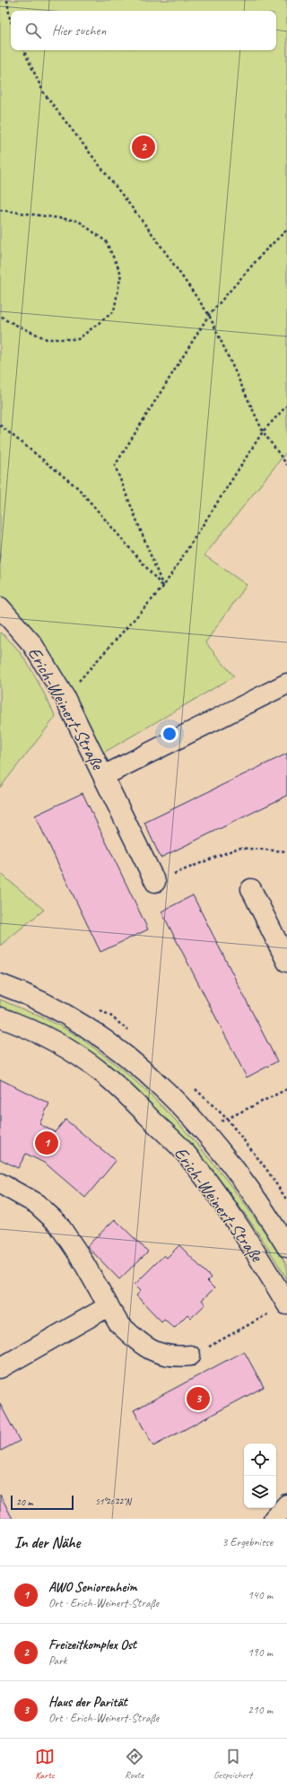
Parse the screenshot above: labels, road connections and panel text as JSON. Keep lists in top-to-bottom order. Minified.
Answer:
{"streets":{"street":["Erich-Weinert-Straße"]},"scale_bar":"20 m","page":{"search":"Hier suchen","pins":["2","1","3"],"scale":"20 m","heading":["In der Nähe","3 Ergebnisse"],"list":[{"mark":"1","name":"AWO Seniorenheim","note":"Ort · Erich-Weinert-Straße","value":"140 m"},{"mark":"2","name":"Freizeitkomplex Ost","note":"Park","value":"190 m"},{"mark":"3","name":"Haus der Parität","note":"Ort · Erich-Weinert-Straße","value":"210 m"}],"nav":["Karte","Route","Gespeichert"]},"coordinates":["51°26'22\"N"]}
